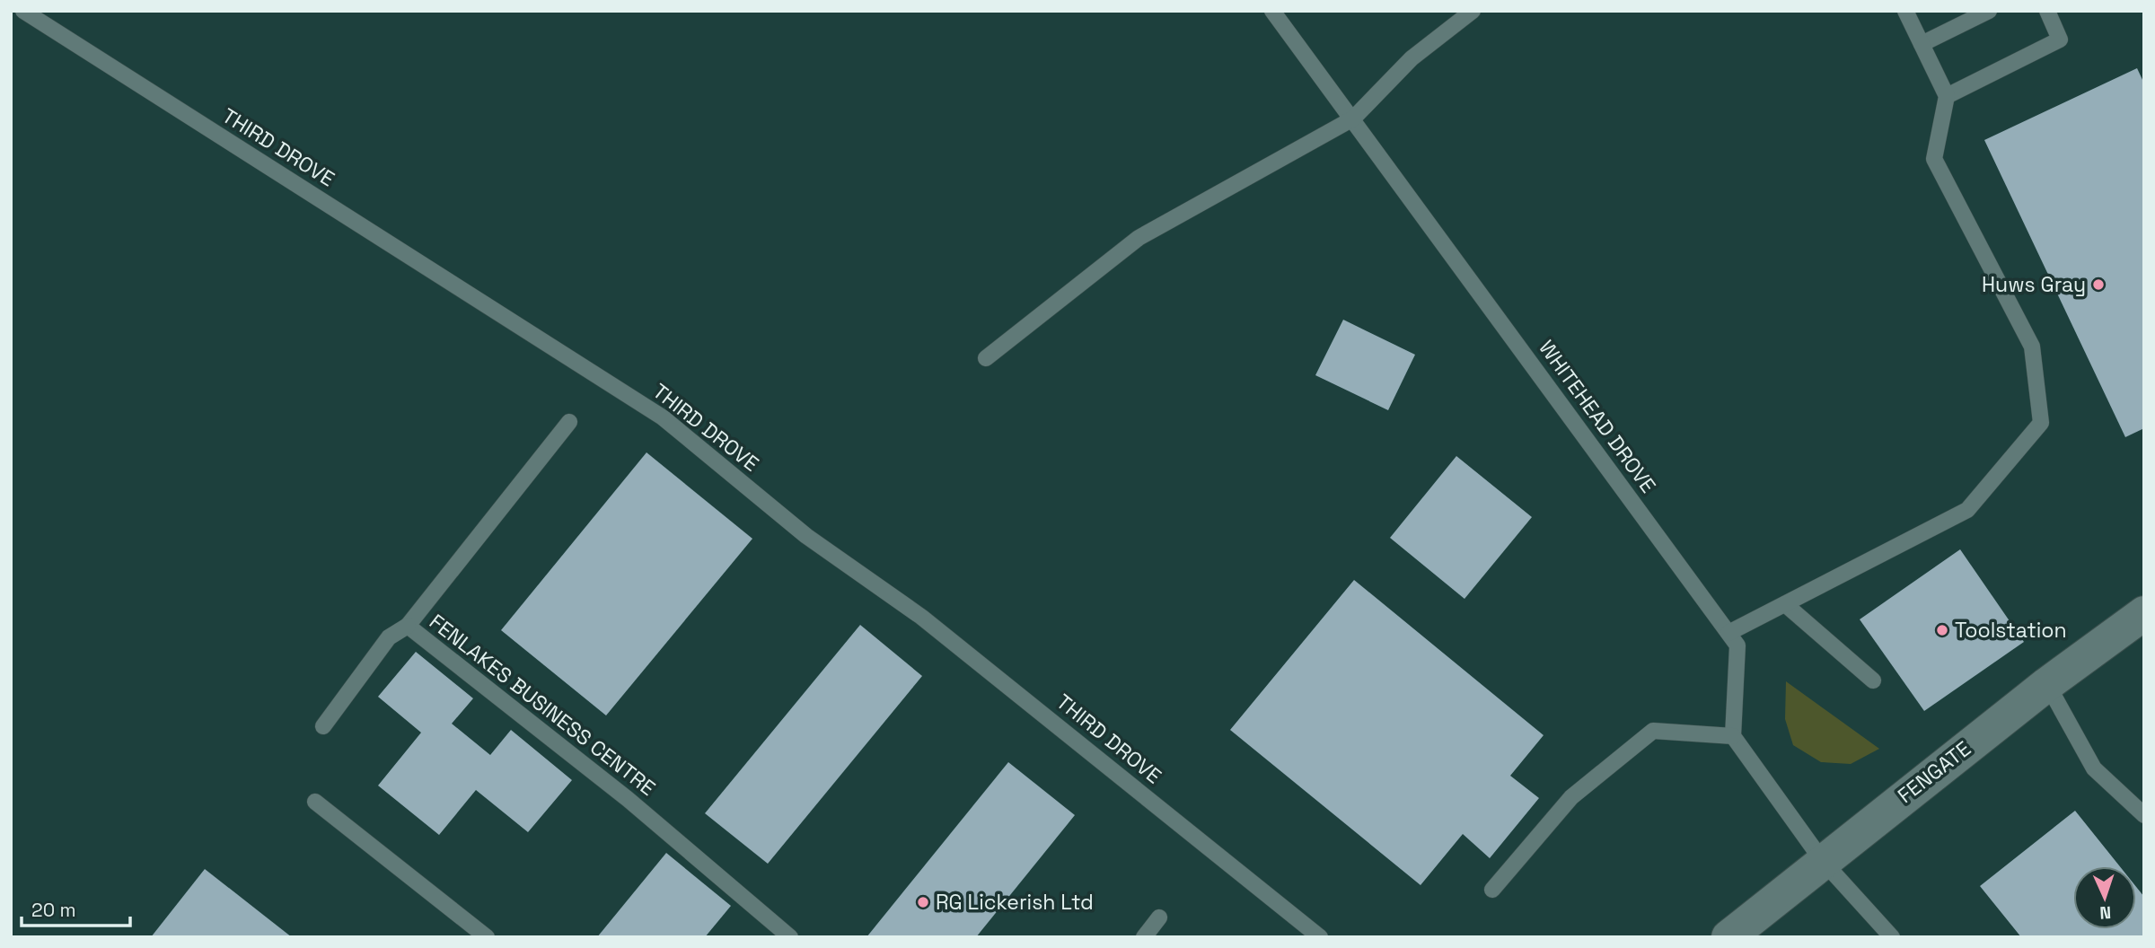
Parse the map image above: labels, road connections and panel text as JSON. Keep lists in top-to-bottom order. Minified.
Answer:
{"streets":{"street":["FENGATE"],"lane":["THIRD DROVE","WHITEHEAD DROVE","FENLAKES BUSINESS CENTRE"]},"places":["Huws Gray","Toolstation","RG Lickerish Ltd"],"scale_bar":"20 m","north":"bottom"}
